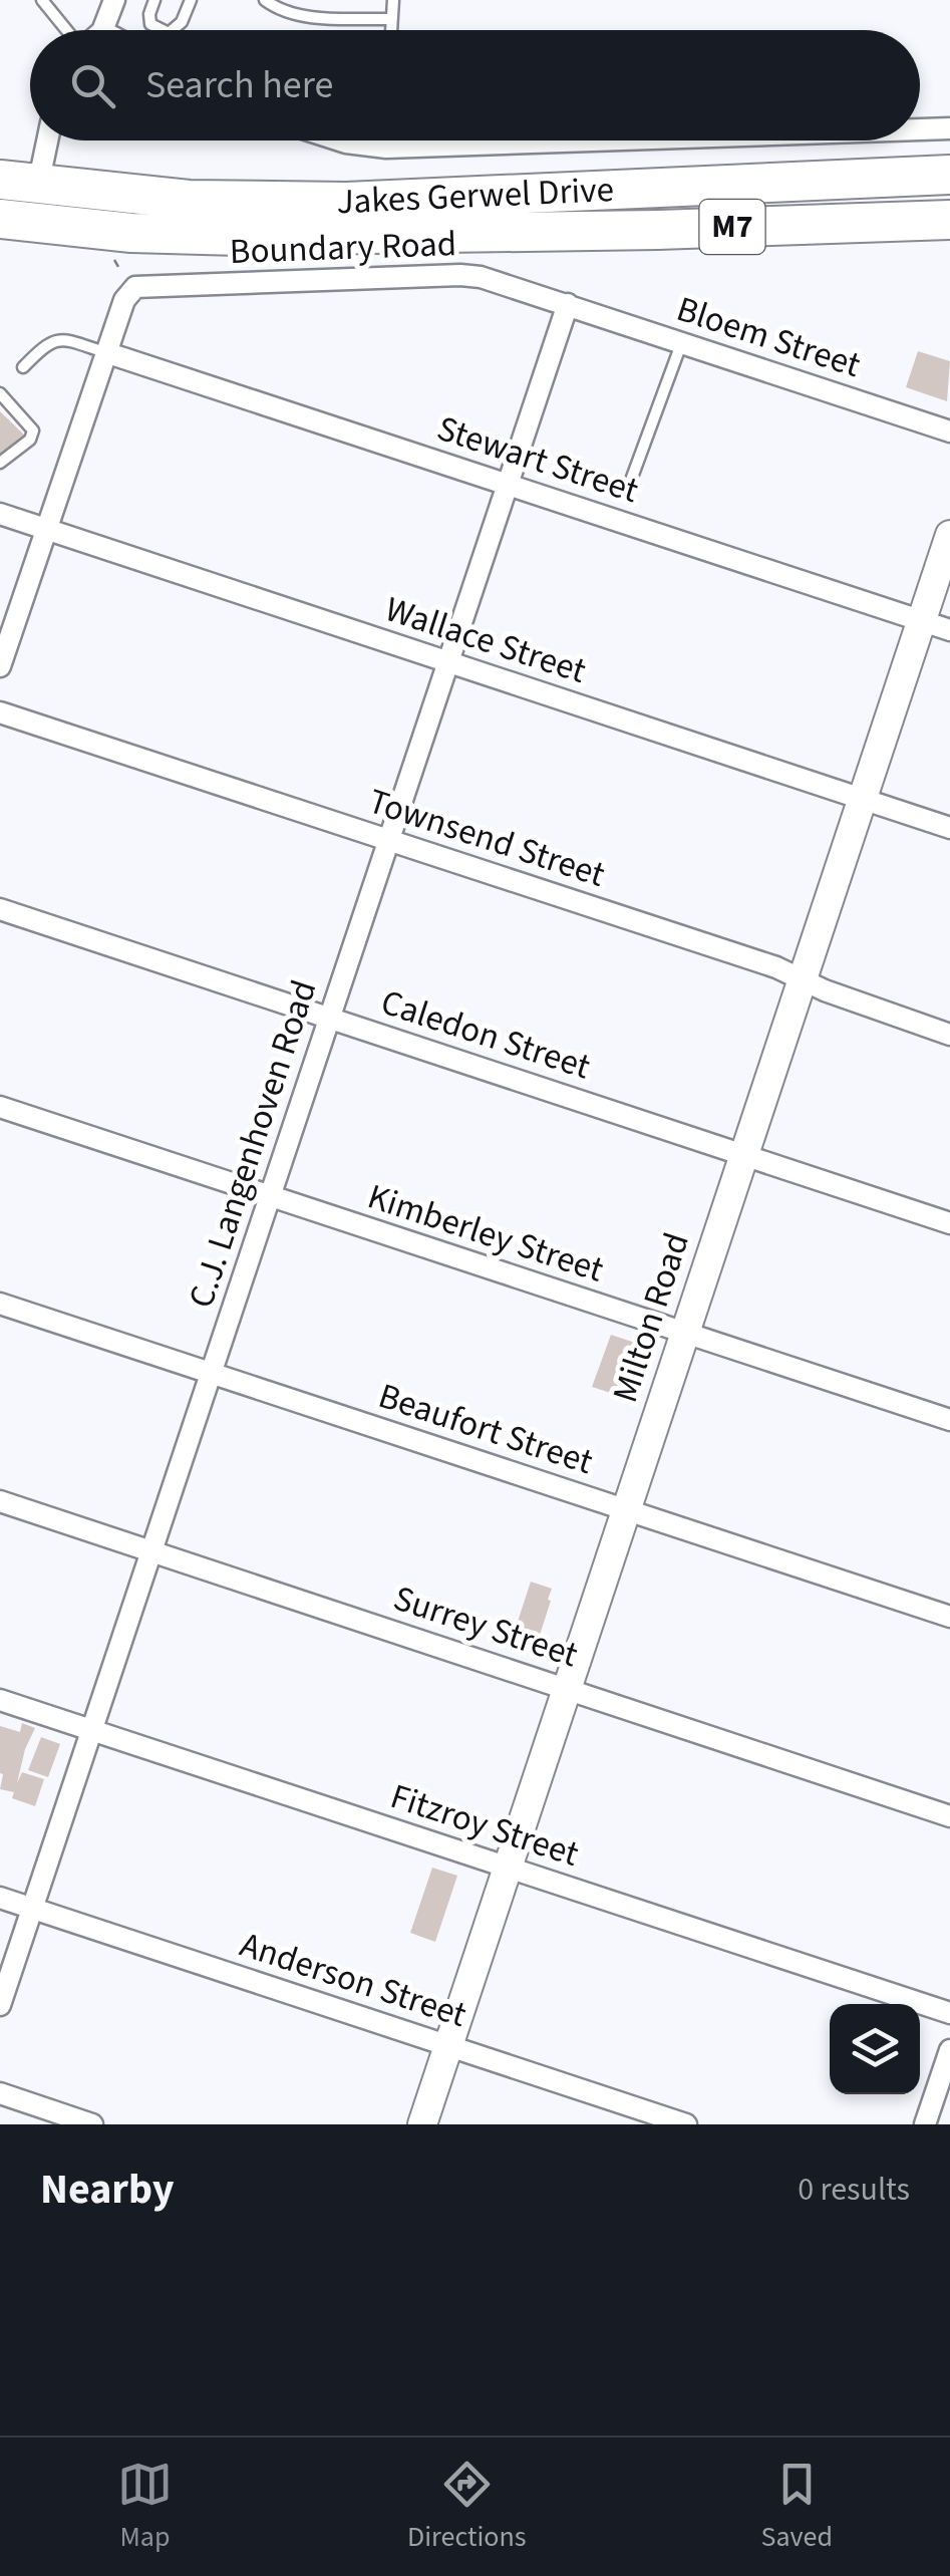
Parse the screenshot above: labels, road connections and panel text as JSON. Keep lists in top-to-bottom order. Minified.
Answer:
{"streets":{"highway":["Jakes Gerwel Drive","M7"],"street":["Boundary Road","Bloem Street","Stewart Street","Wallace Street","Townsend Street","Caledon Street","C.J. Langenhoven Road","Kimberley Street","Milton Road","Beaufort Street","Surrey Street","Fitzroy Street","Anderson Street"]},"crossings":[["Boundary Road","Bloem Street"],["Boundary Road","Stewart Street"],["Boundary Road","C.J. Langenhoven Road"],["Bloem Street","C.J. Langenhoven Road"],["Stewart Street","C.J. Langenhoven Road"],["Stewart Street","Milton Road"],["Wallace Street","C.J. Langenhoven Road"],["Wallace Street","Milton Road"],["Townsend Street","C.J. Langenhoven Road"],["Townsend Street","Milton Road"],["Caledon Street","C.J. Langenhoven Road"],["Caledon Street","Milton Road"],["C.J. Langenhoven Road","Kimberley Street"],["C.J. Langenhoven Road","Beaufort Street"],["C.J. Langenhoven Road","Surrey Street"],["C.J. Langenhoven Road","Fitzroy Street"],["C.J. Langenhoven Road","Anderson Street"],["Kimberley Street","Milton Road"],["Milton Road","Beaufort Street"],["Milton Road","Surrey Street"],["Milton Road","Fitzroy Street"],["Milton Road","Anderson Street"]],"page":{"search":"Search here","heading":["Nearby","0 results"],"nav":["Map","Directions","Saved"]}}
